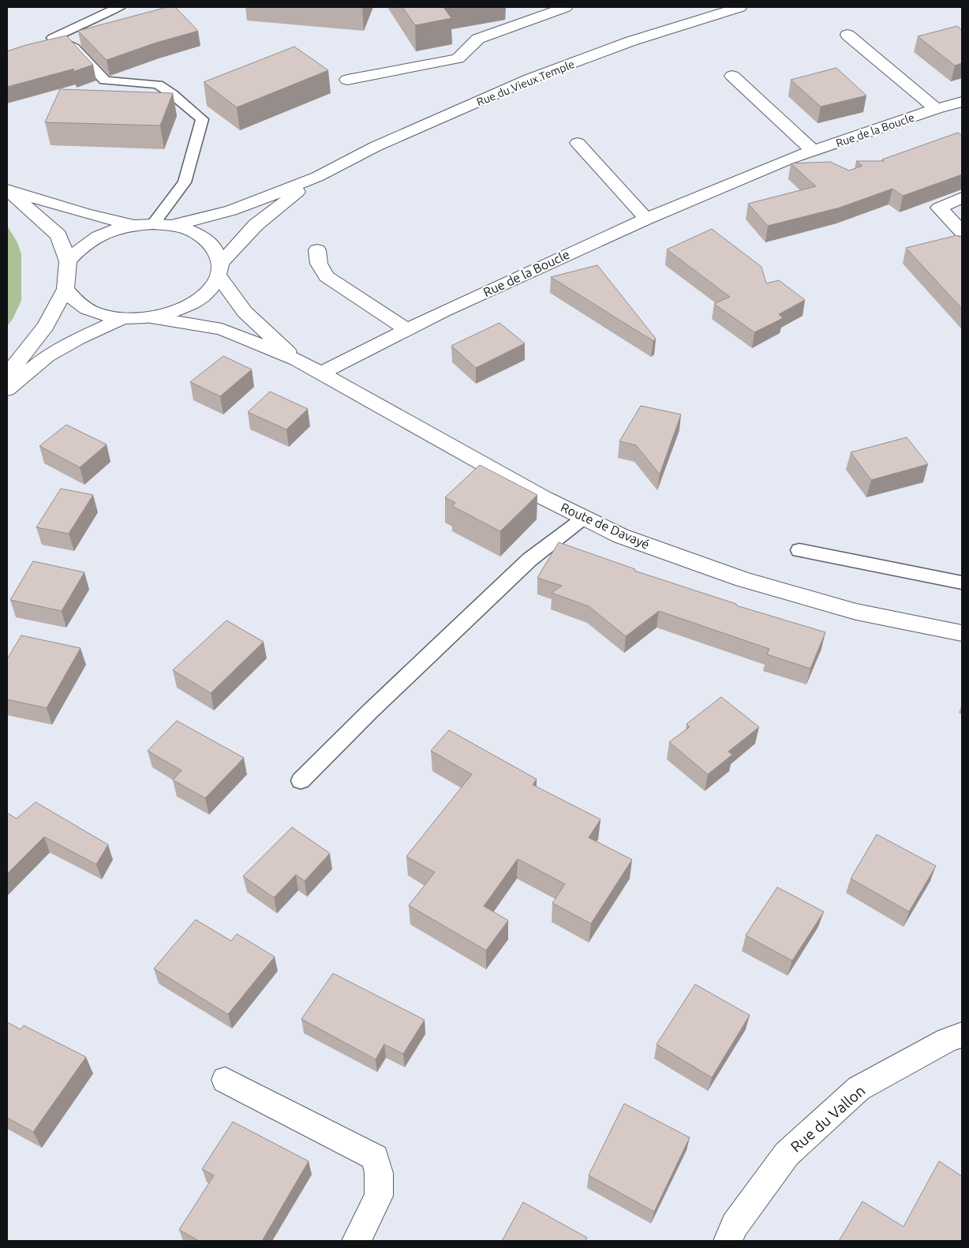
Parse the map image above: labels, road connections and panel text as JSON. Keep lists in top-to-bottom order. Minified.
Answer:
{"streets":{"street":["Rue du Vieux Temple","Rue de la Boucle","Route de Davayé","Rue du Vallon"]},"crossings":[["Rue du Vieux Temple","Route de Davayé"],["Rue de la Boucle","Route de Davayé"]]}
